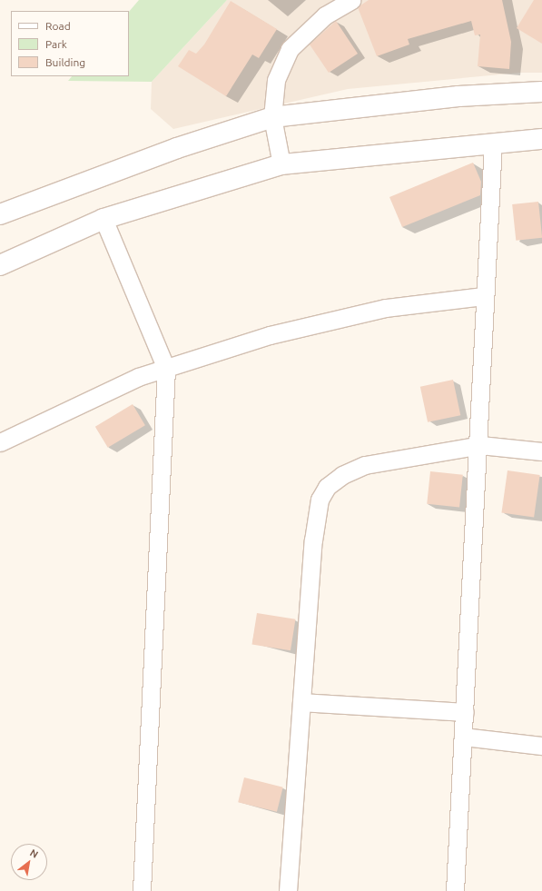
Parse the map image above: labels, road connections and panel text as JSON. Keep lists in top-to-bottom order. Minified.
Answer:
{"legend":["Road","Park","Building"],"north":"top right"}
